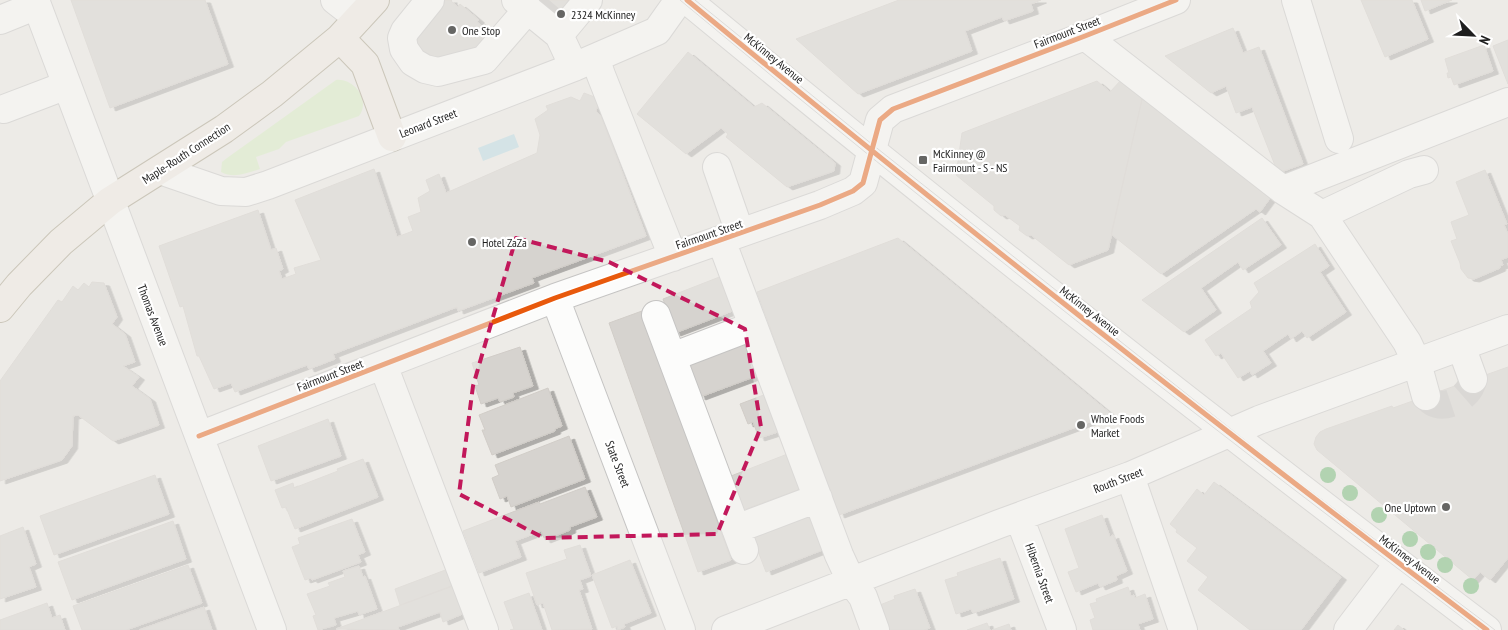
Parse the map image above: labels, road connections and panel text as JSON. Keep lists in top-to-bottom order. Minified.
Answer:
{"streets":{"main road":["Maple-Routh Connection"],"street":["Fairmount Street","McKinney Avenue","Leonard Street","Thomas Avenue","State Street","Routh Street","Hibernia Street"]},"crossings":[["Fairmount Street","McKinney Avenue"],["Fairmount Street","Thomas Avenue"],["Fairmount Street","State Street"],["McKinney Avenue","Routh Street"],["Leonard Street","Maple-Routh Connection"],["Maple-Routh Connection","Thomas Avenue"],["Routh Street","Hibernia Street"]],"places":{"other":["2324 McKinney","One Stop","Hotel ZaZa","Whole Foods Market","One Uptown"],"transit":["McKinney @ Fairmount - S - NS"]},"north":"bottom right"}
